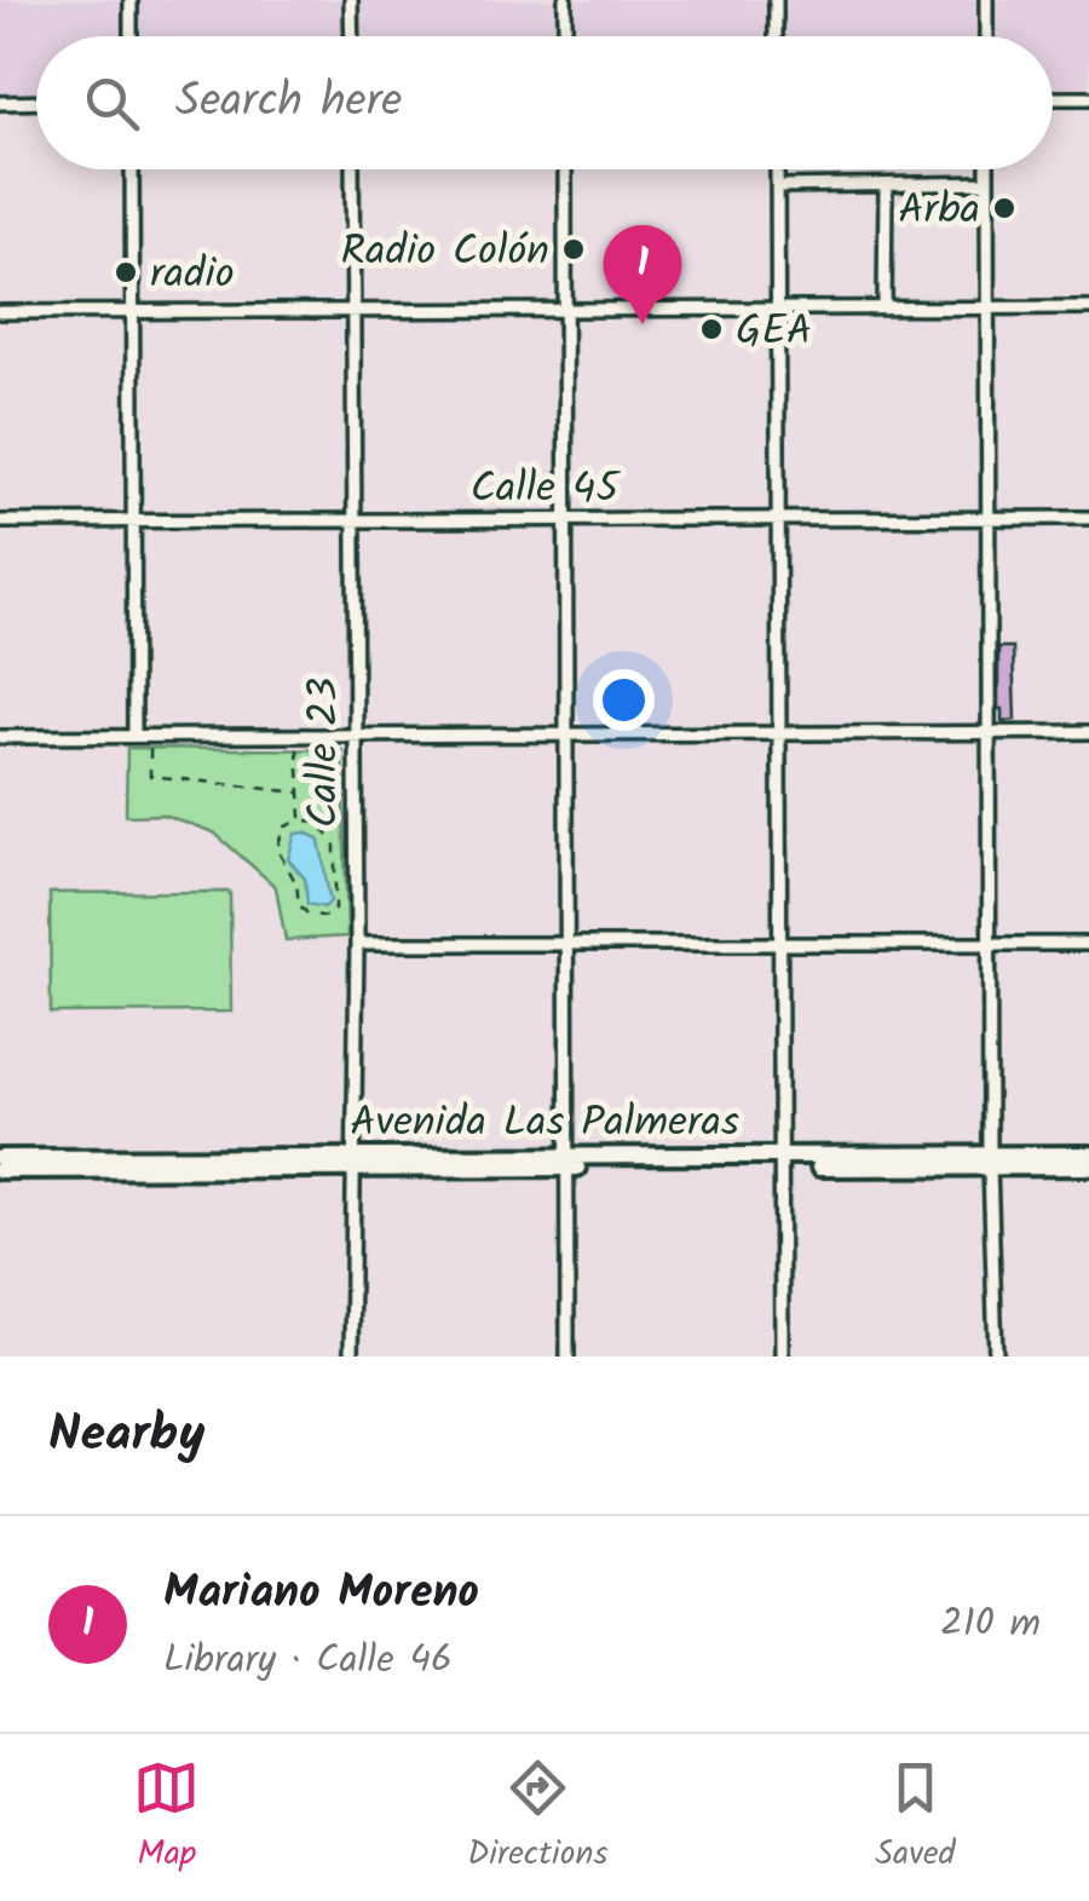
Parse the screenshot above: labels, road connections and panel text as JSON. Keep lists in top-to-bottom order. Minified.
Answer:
{"streets":{"main road":["Avenida Las Palmeras"],"street":["Calle 45","Calle 23"]},"crossings":[["Calle 45","Calle 23"],["Calle 23","Avenida Las Palmeras"]],"places":["Arba","Radio Colón","radio","GEA"],"page":{"search":"Search here","pins":"1","heading":"Nearby","list":[{"mark":"1","name":"Mariano Moreno","note":"Library · Calle 46","value":"210 m"}],"nav":["Map","Directions","Saved"]}}
